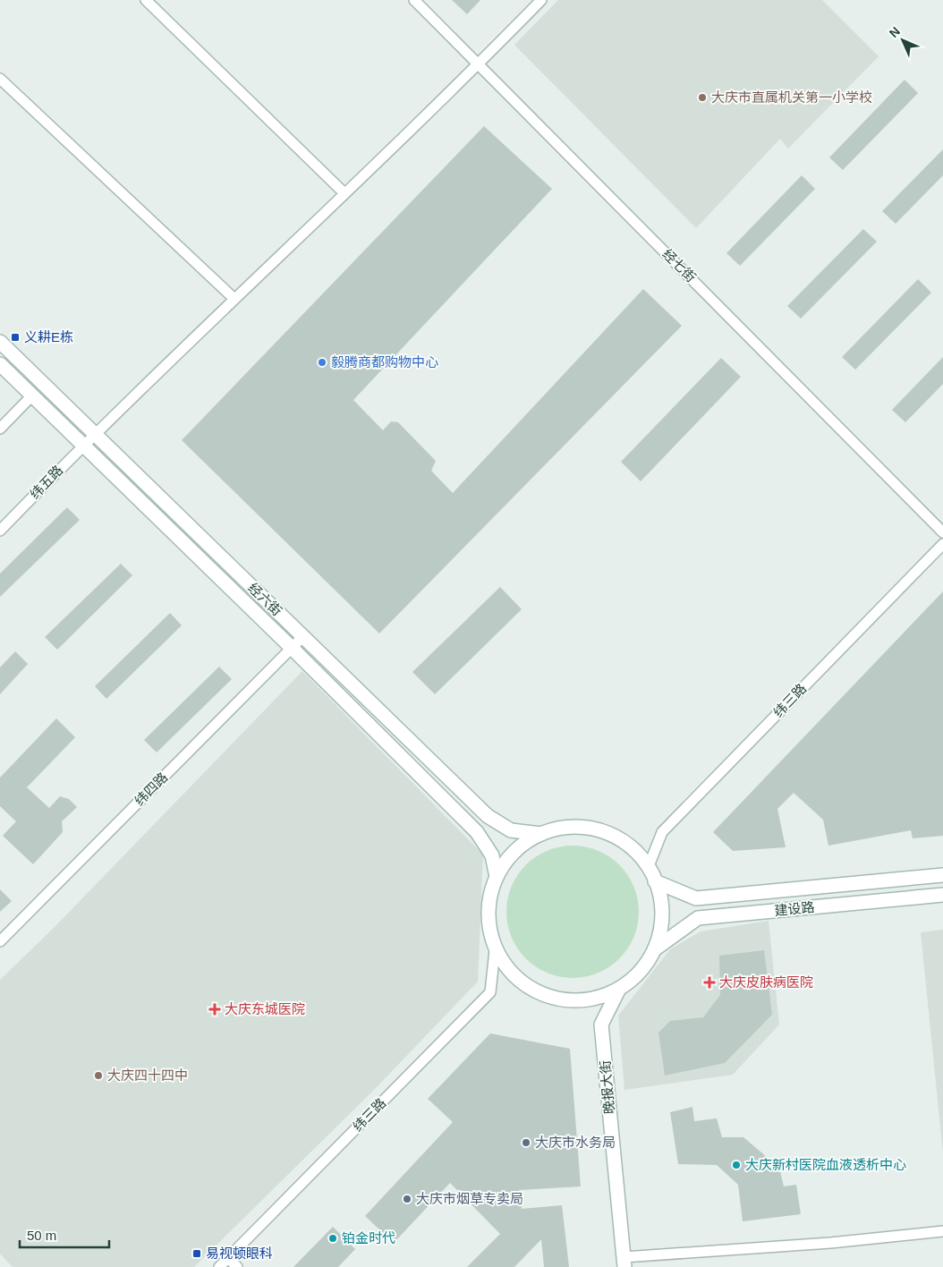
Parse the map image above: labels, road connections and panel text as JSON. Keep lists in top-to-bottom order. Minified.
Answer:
{"streets":{"main road":["经六街","建设路","晚报大街"],"street":["经七街","纬五路","纬三路","纬四路"]},"crossings":[["经七街","纬五路"],["纬五路","经六街"],["经六街","纬四路"]],"places":{"other":["大庆市直属机关第一小学校","毅腾商都购物中心","大庆四十四中","大庆市水务局","大庆新村医院血液透析中心","大庆市烟草专卖局","铂金时代"],"transit":["义耕E栋","易视顿眼科"],"health":["大庆皮肤病医院","大庆东城医院"]},"scale_bar":"50 m","north":"top left"}
